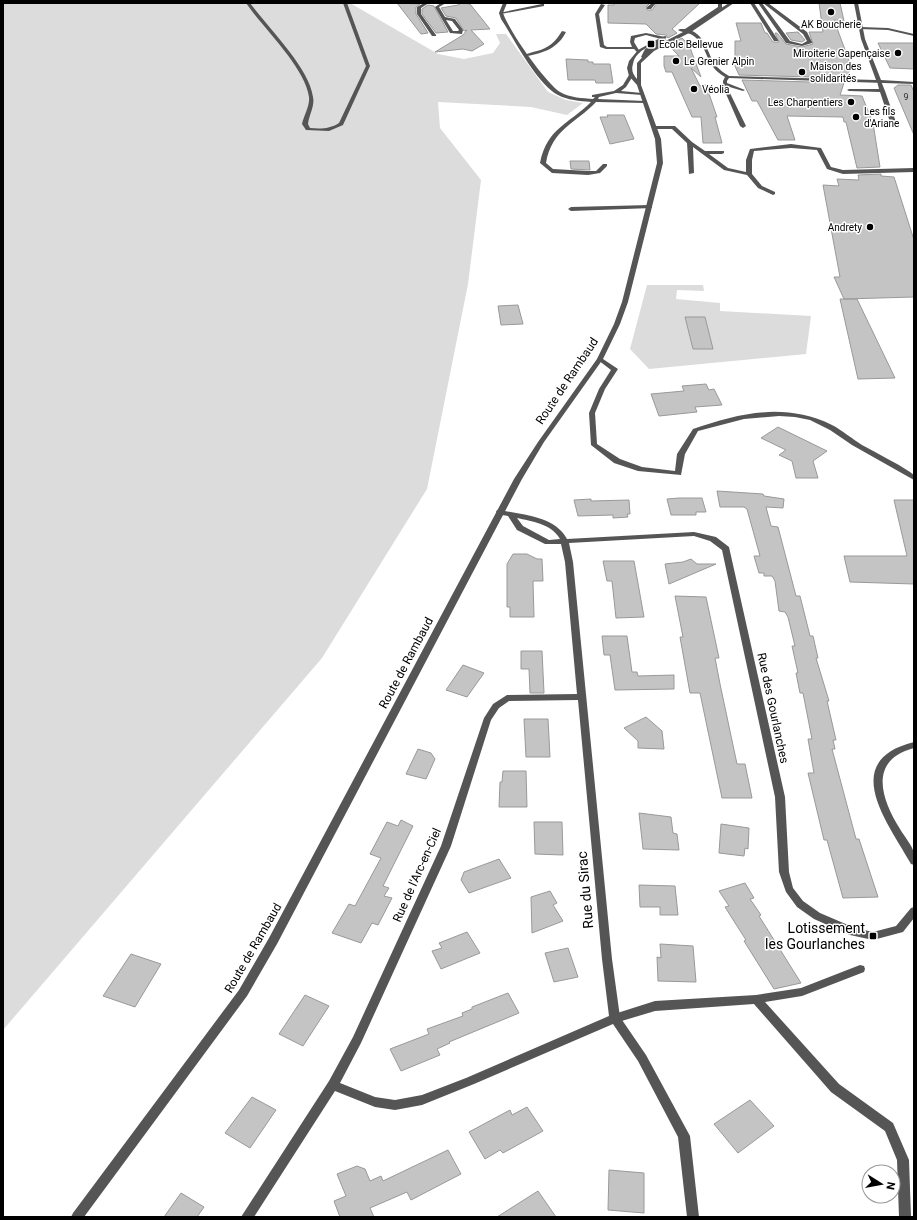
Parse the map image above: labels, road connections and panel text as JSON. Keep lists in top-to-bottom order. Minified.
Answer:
{"streets":{"street":["Route de Rambaud","Rue des Gourlanches","Rue de l'Arc-en-Ciel","Rue du Sirac"]},"crossings":[["Route de Rambaud","Rue des Gourlanches"],["Rue des Gourlanches","Rue du Sirac"],["Rue de l'Arc-en-Ciel","Rue du Sirac"]],"places":{"other":["AK Boucherie","Miroiterie Gapençaise","Le Grenier Alpin","Maison des solidarités","Véolia","Les Charpentiers","Les fils d'Ariane","Andrety"],"transit":["Ecole Bellevue","Lotissement les Gourlanches"]},"house_numbers":["9"],"north":"right"}
